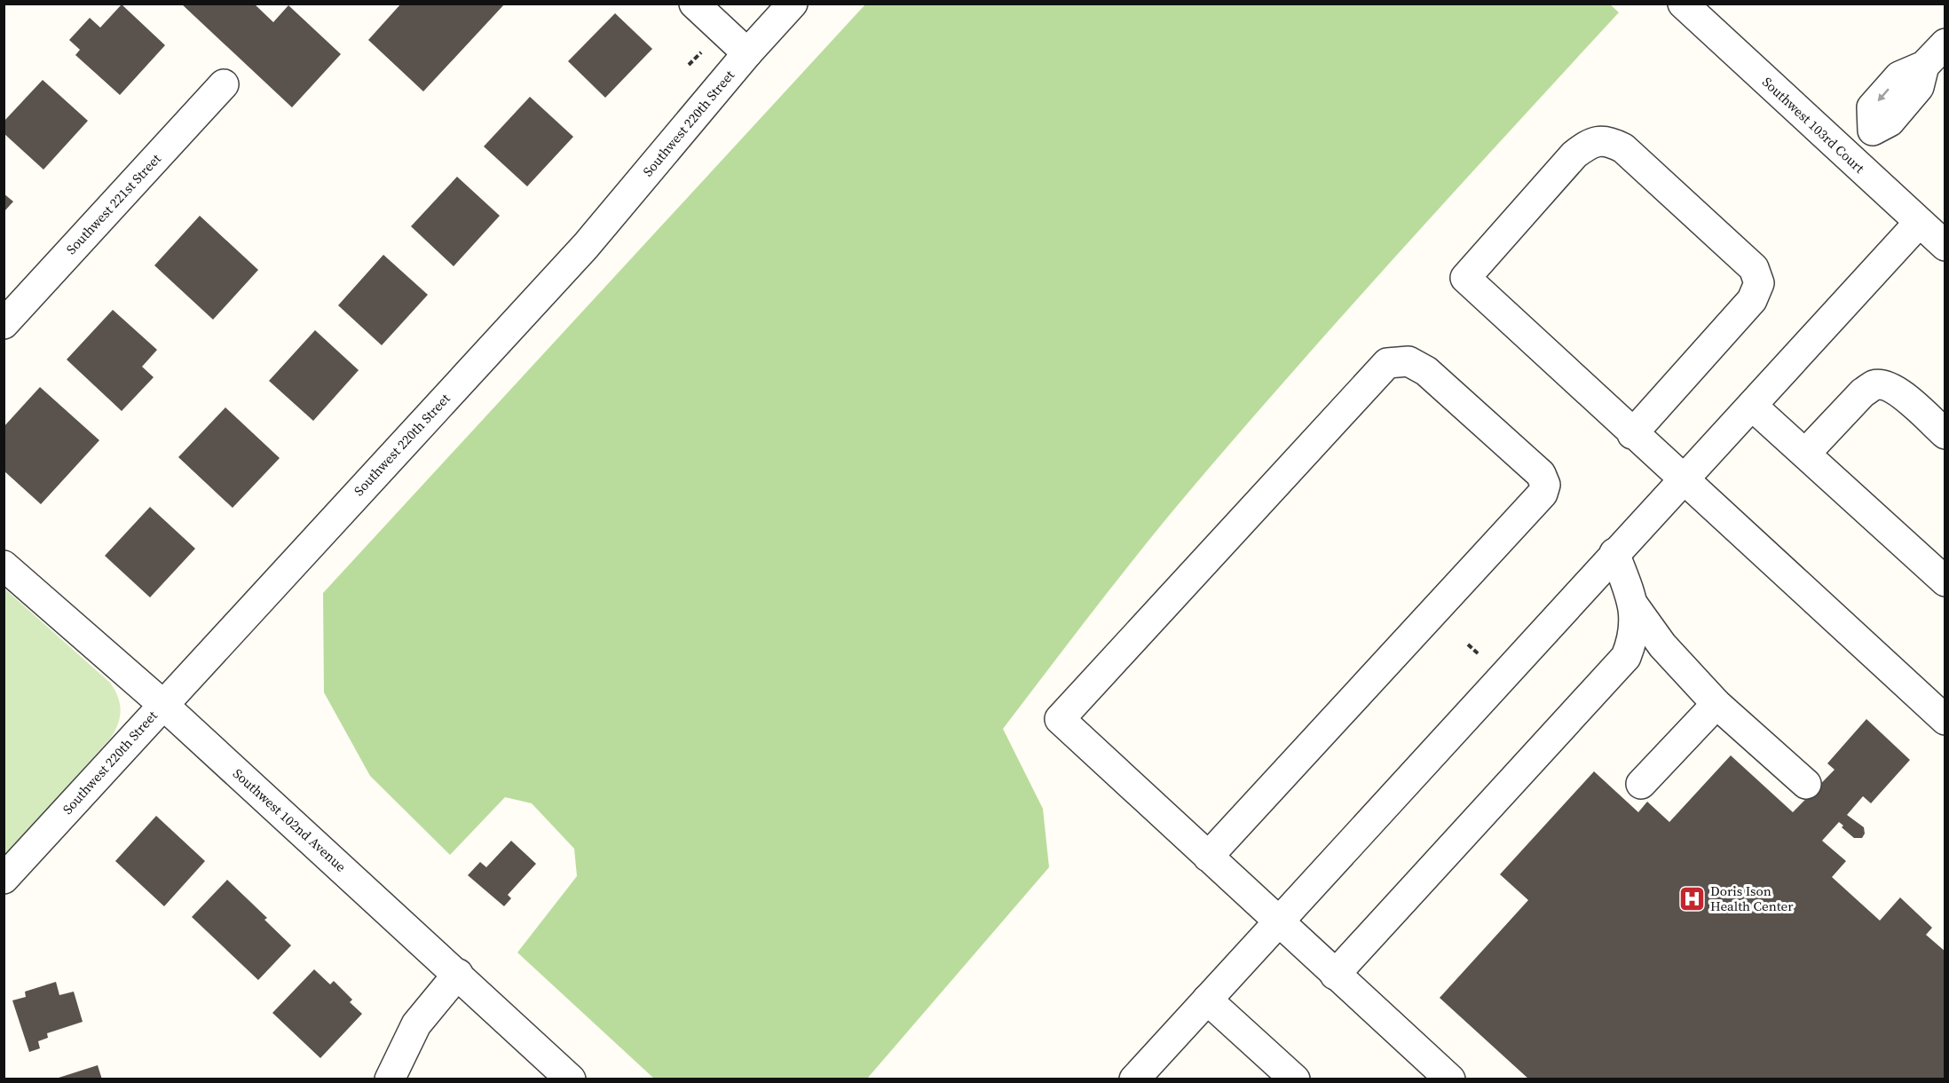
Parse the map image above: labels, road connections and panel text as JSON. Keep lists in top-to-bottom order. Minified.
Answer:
{"streets":{"street":["Southwest 220th Street","Southwest 103rd Court","Southwest 221st Street","Southwest 102nd Avenue"]},"crossings":[["Southwest 220th Street","Southwest 102nd Avenue"]],"places":{"hospital":["Doris Ison Health Center"]}}
